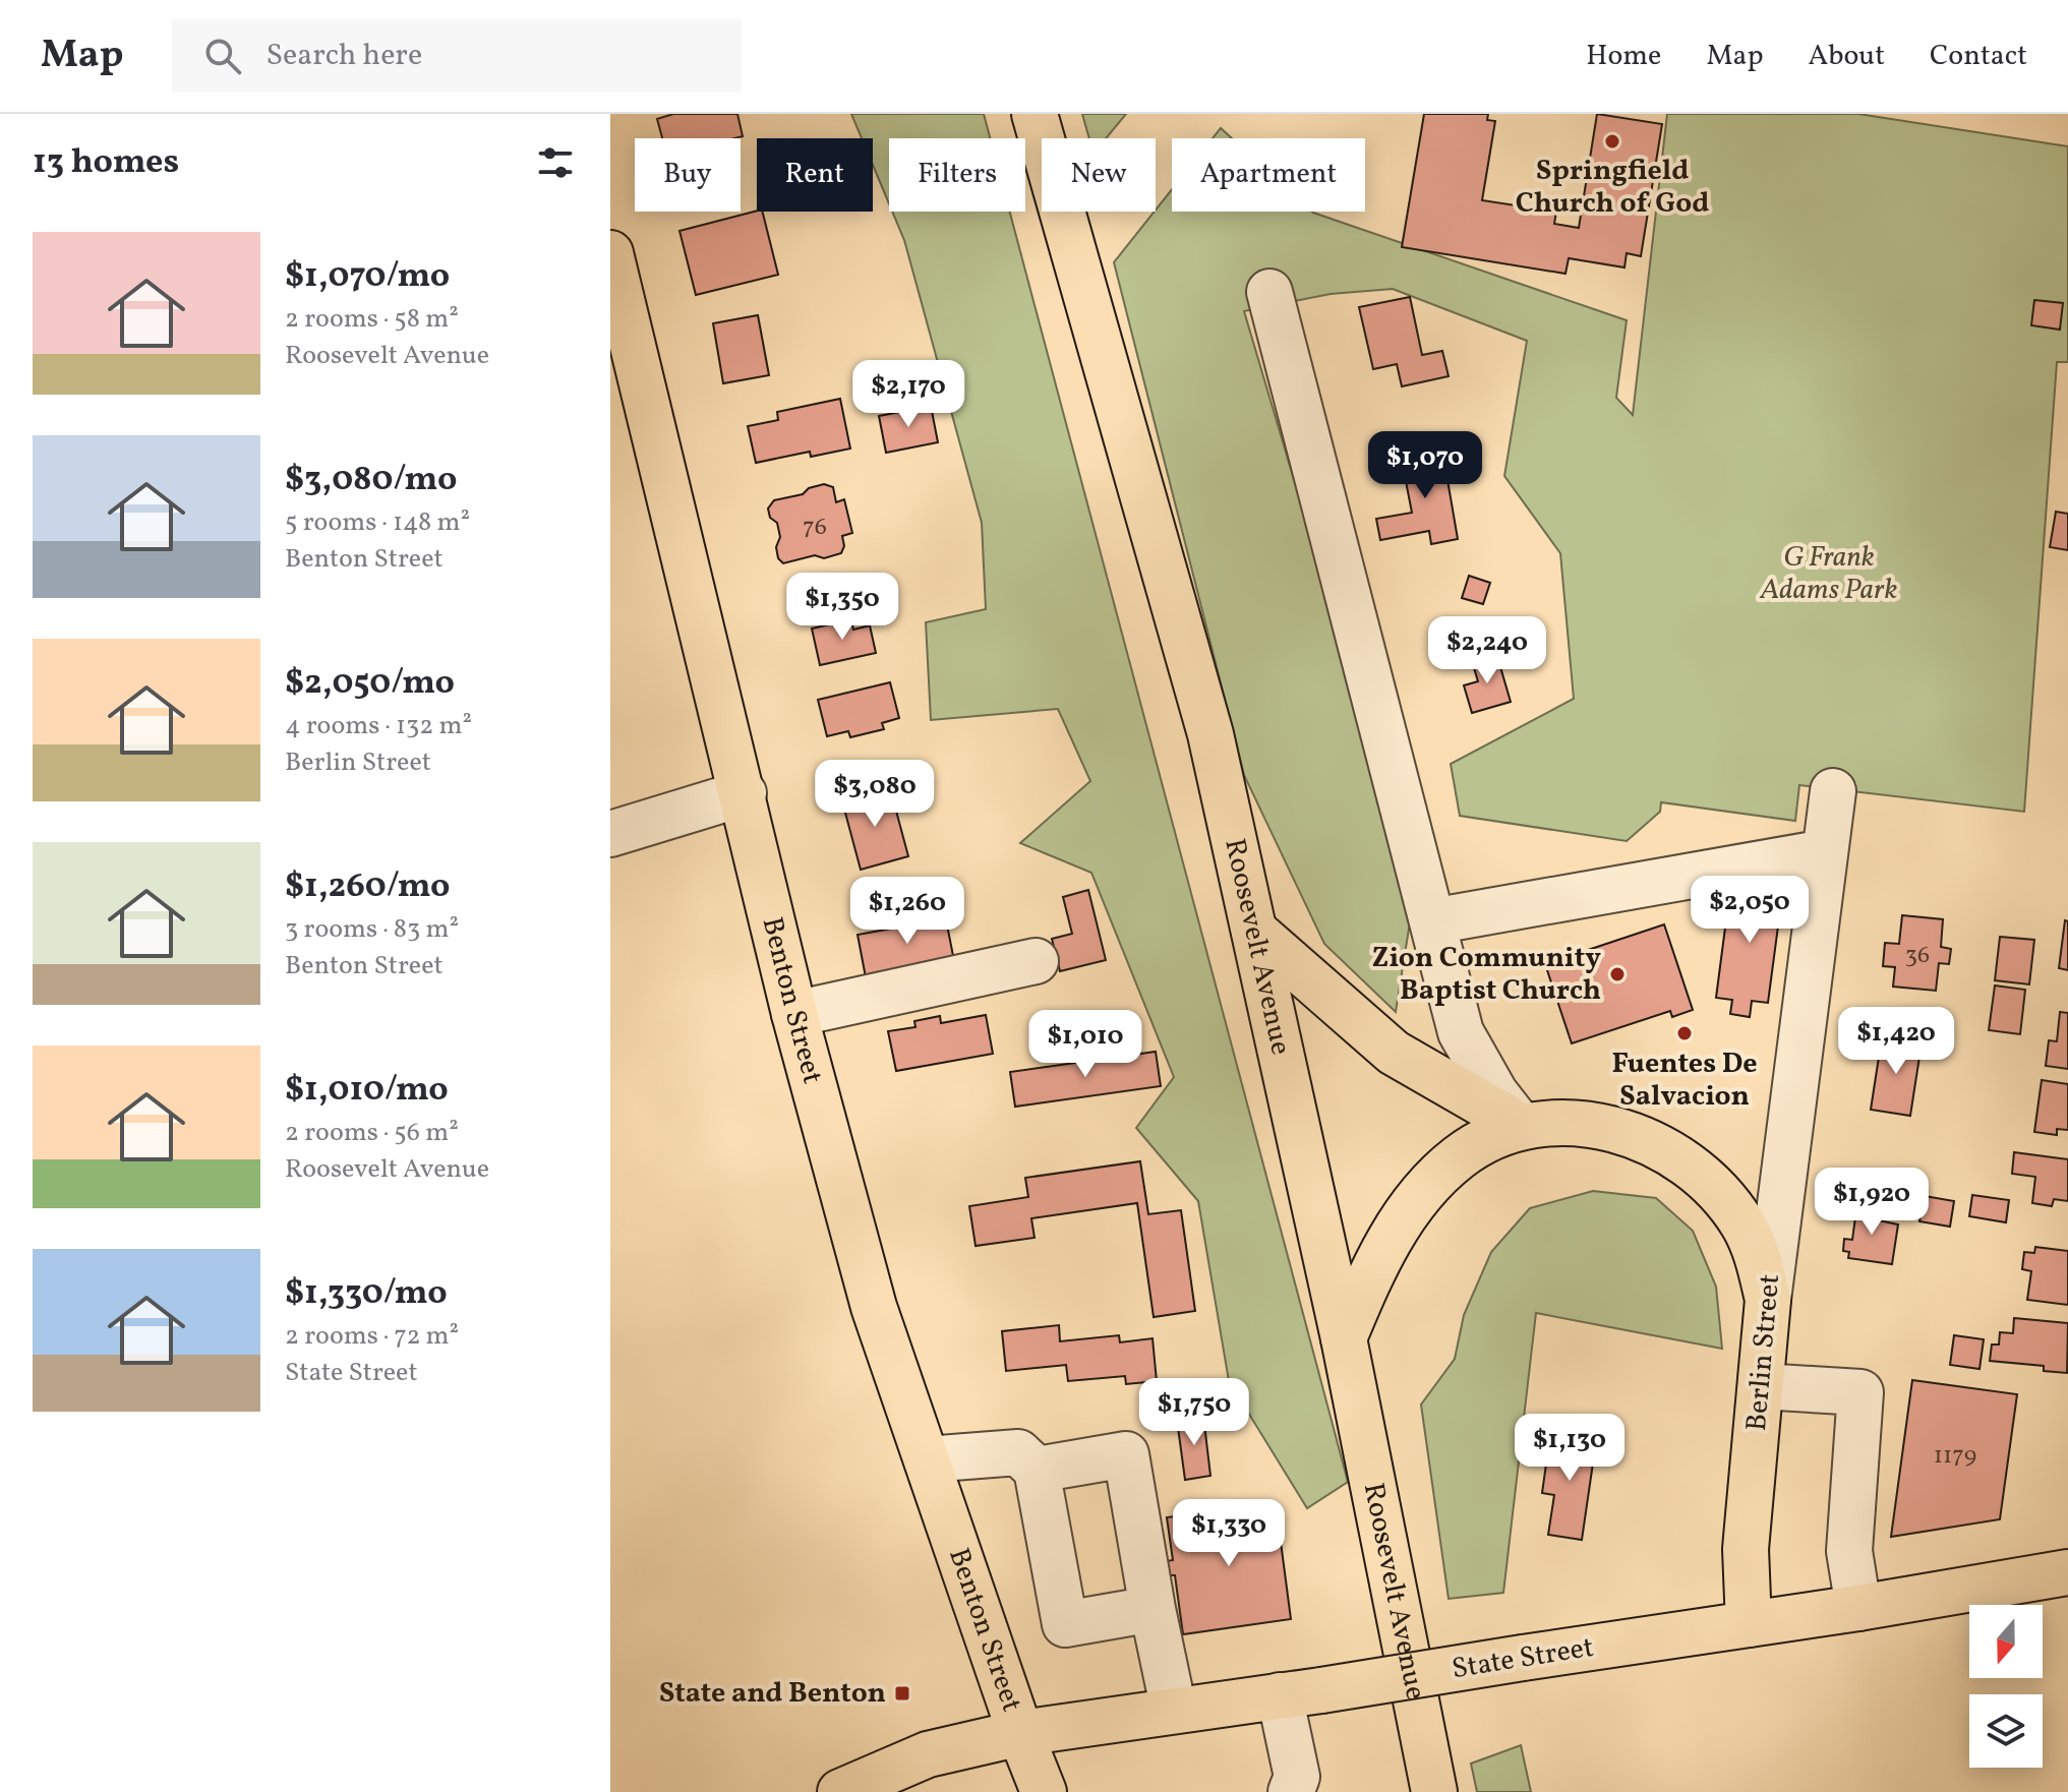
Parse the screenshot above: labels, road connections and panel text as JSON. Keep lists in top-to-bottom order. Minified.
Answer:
{"streets":{"main road":["Roosevelt Avenue","Benton Street","Berlin Street","State Street"]},"crossings":[["Benton Street","State Street"],["Berlin Street","State Street"]],"parks":["G Frank Adams Park"],"places":{"other":["Springfield Church of God","Zion Community Baptist Church","Fuentes De Salvacion"],"transit":["State and Benton"]},"house_numbers":["76","36","1179"],"north":"bottom","page":{"header":"Map","search":"Search here","nav":["Home","Map","About","Contact"],"heading":"13 homes","chip":["Buy","Rent","Filters","New","Apartment"],"list":[{"name":"$1,070/mo","note":"2 rooms · 58 m² · Roosevelt Avenue"},{"name":"$3,080/mo","note":"5 rooms · 148 m² · Benton Street"},{"name":"$2,050/mo","note":"4 rooms · 132 m² · Berlin Street"},{"name":"$1,260/mo","note":"3 rooms · 83 m² · Benton Street"},{"name":"$1,010/mo","note":"2 rooms · 56 m² · Roosevelt Avenue"},{"name":"$1,330/mo","note":"2 rooms · 72 m² · State Street"}],"price":["$2,170","$1,070","$1,350","$2,240","$3,080","$2,050","$1,260","$1,420","$1,010","$1,920","$1,750","$1,130","$1,330"]}}
